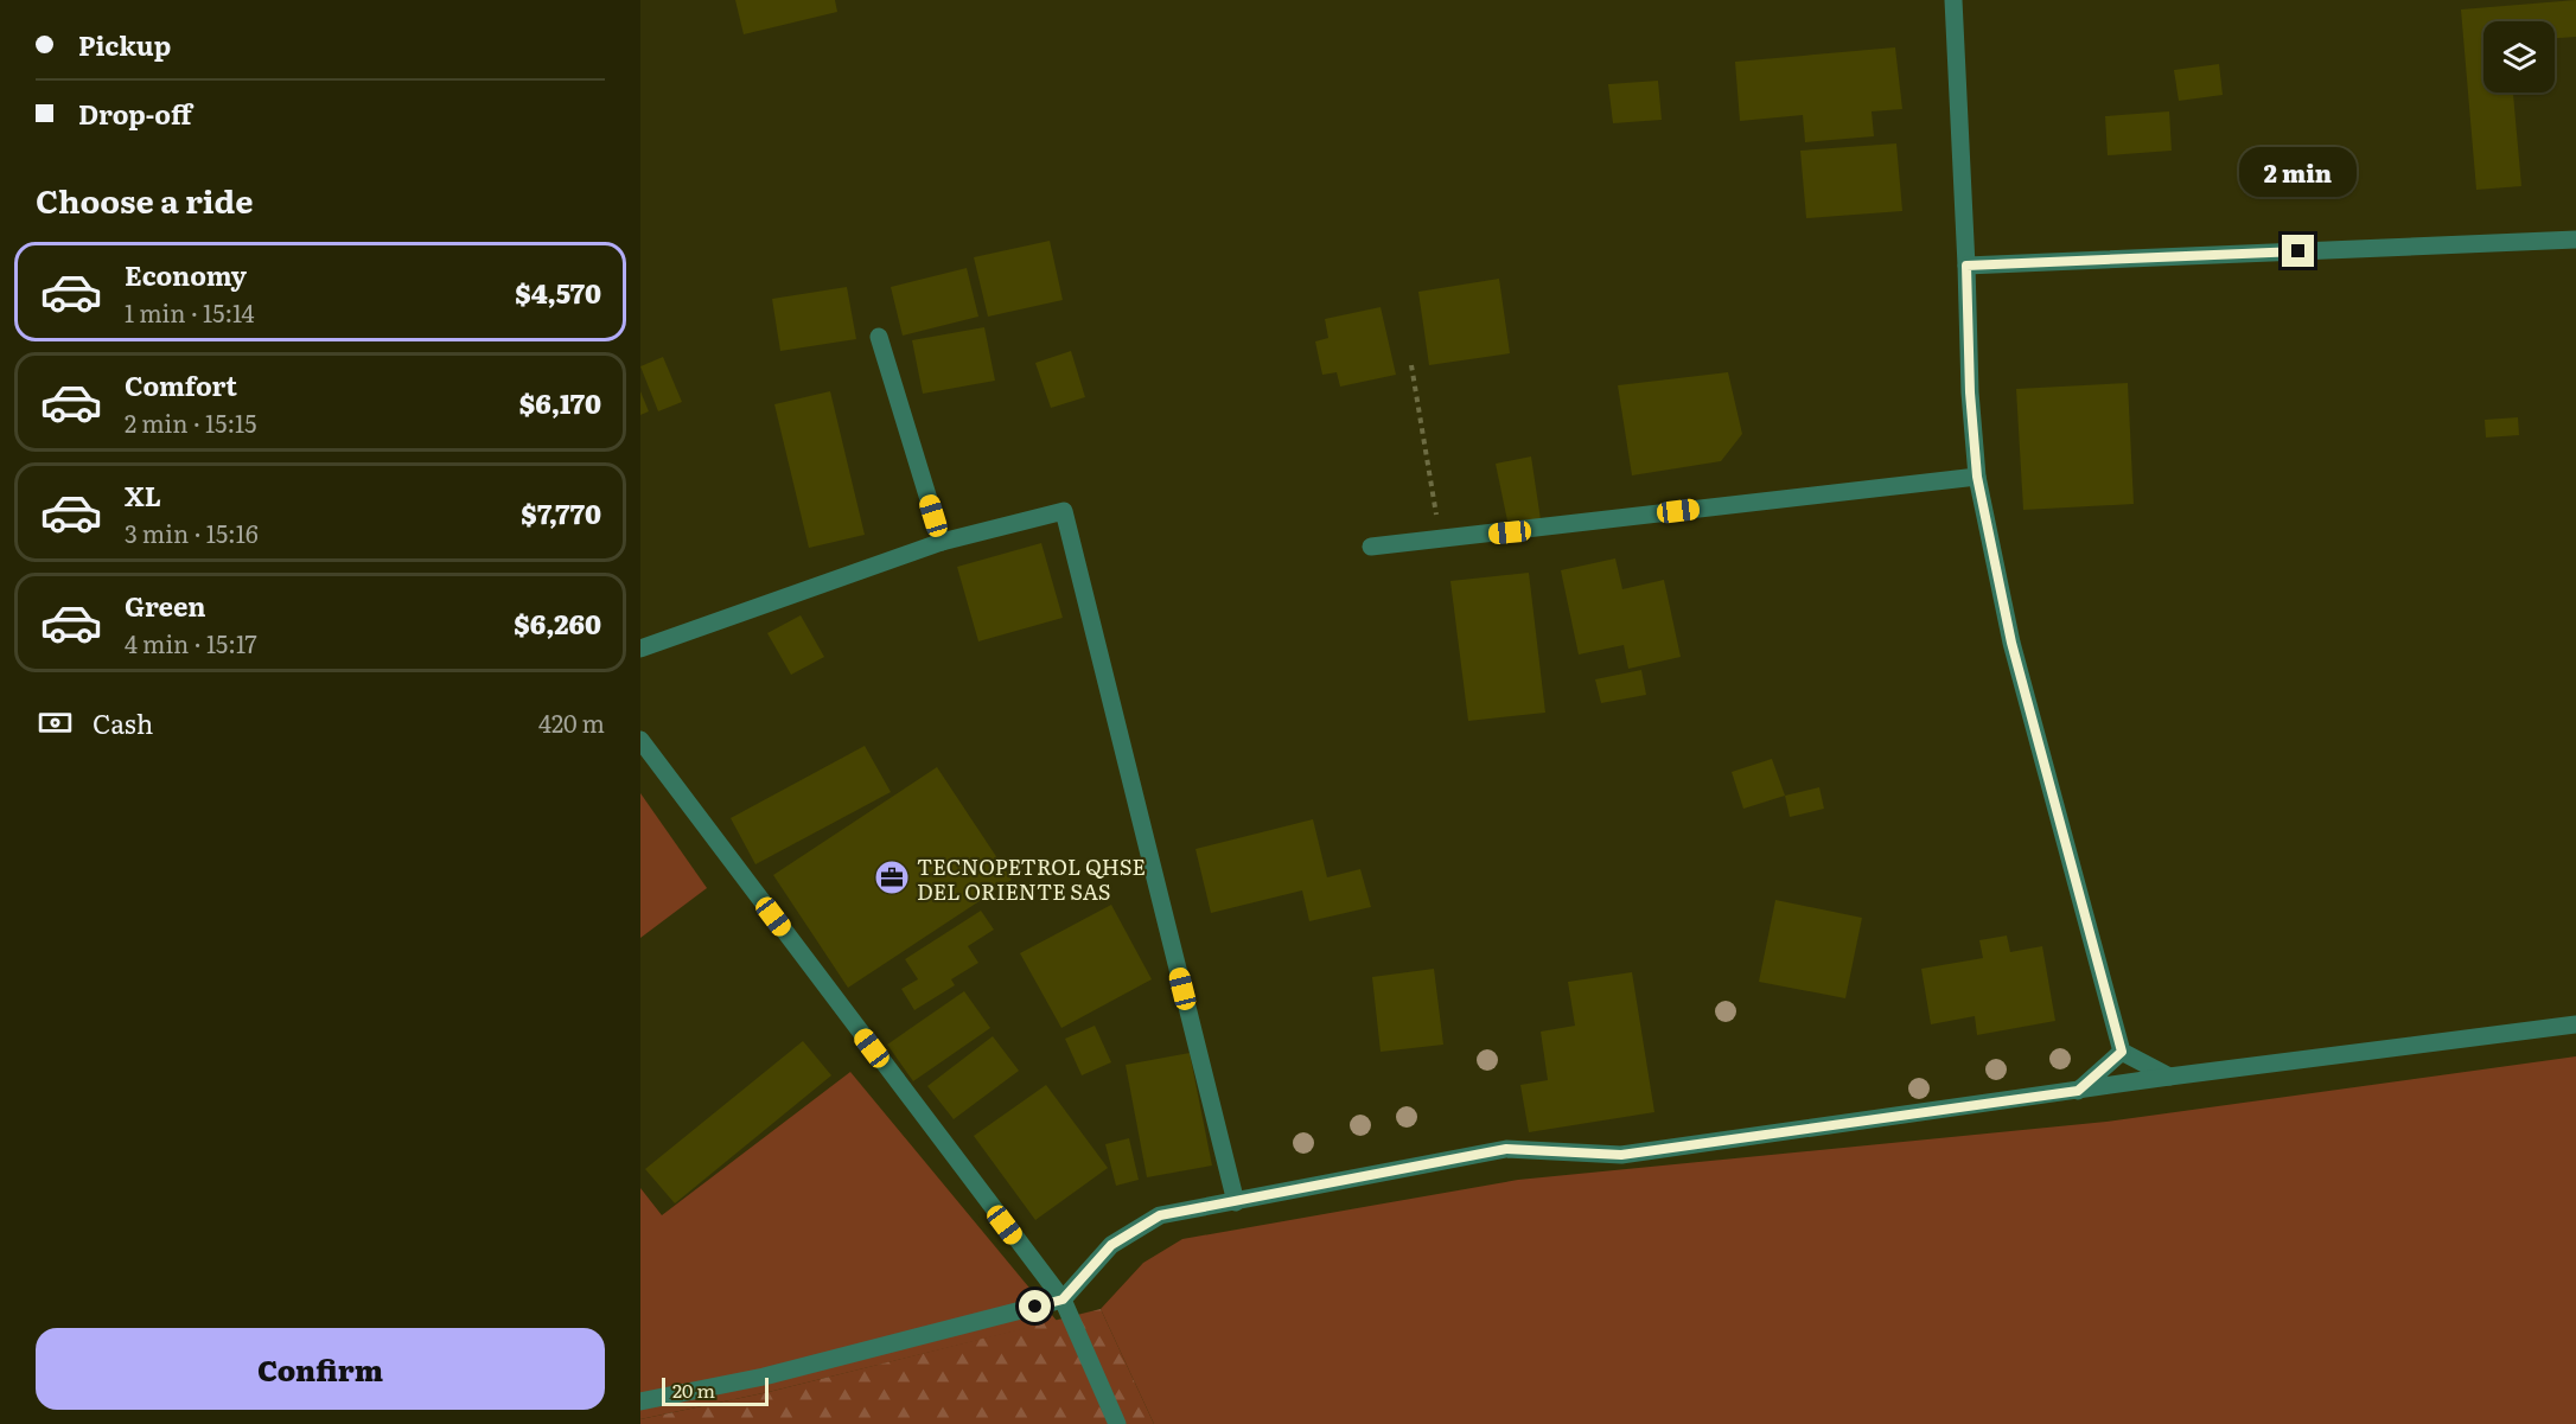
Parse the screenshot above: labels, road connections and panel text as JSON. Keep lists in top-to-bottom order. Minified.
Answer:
{"places":{"office":["TECNOPETROL QHSE DEL ORIENTE SAS"]},"scale_bar":"20 m","page":{"banner":["Pickup","Drop-off"],"bubble":"2 min","heading":"Choose a ride","list":[{"name":"Economy","note":"1 min · 15:14","value":"$4,570"},{"name":"Comfort","note":"2 min · 15:15","value":"$6,170"},{"name":"XL","note":"3 min · 15:16","value":"$7,770"},{"name":"Green","note":"4 min · 15:17","value":"$6,260"}],"pay":["Cash","420 m"],"buttons":"Confirm","scale":"20 m"}}
